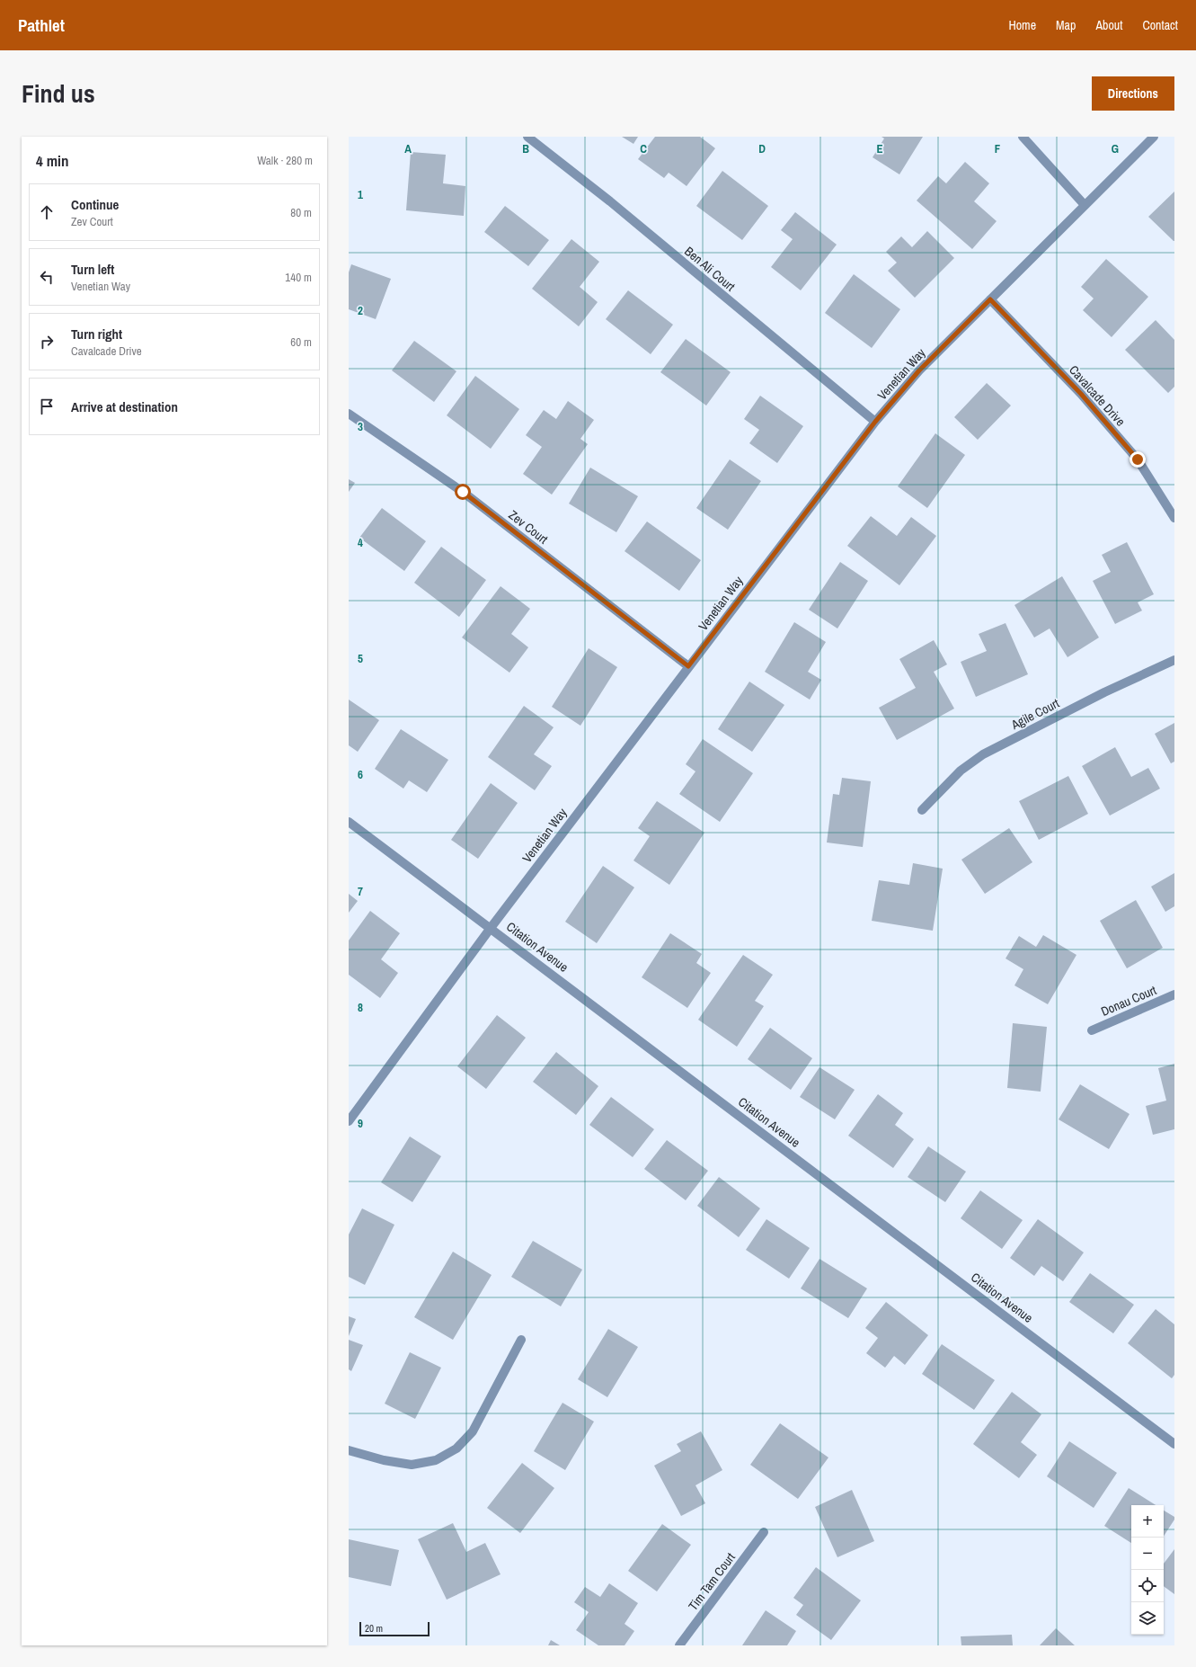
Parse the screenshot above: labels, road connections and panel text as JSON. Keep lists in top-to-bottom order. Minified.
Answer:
{"streets":{"street":["Ben Ali Court","Venetian Way","Cavalcade Drive","Zev Court","Agile Court","Citation Avenue","Donau Court","Tim Tam Court"]},"crossings":[["Ben Ali Court","Venetian Way"],["Venetian Way","Cavalcade Drive"],["Venetian Way","Zev Court"],["Venetian Way","Citation Avenue"]],"scale_bar":"20 m","page":{"header":"Pathlet","nav":["Home","Map","About","Contact"],"title":"Find us","buttons":"Directions","heading":["4 min","Walk · 280 m"],"list":[["Continue","Zev Court","80 m"],["Turn left","Venetian Way","140 m"],["Turn right","Cavalcade Drive","60 m"],"Arrive at destination"],"map_buttons":["+","−"],"scale":"20 m"},"grid":{"columns":["A","B","C","D","E","F","G"],"rows":["1","2","3","4","5","6","7","8","9"]}}
